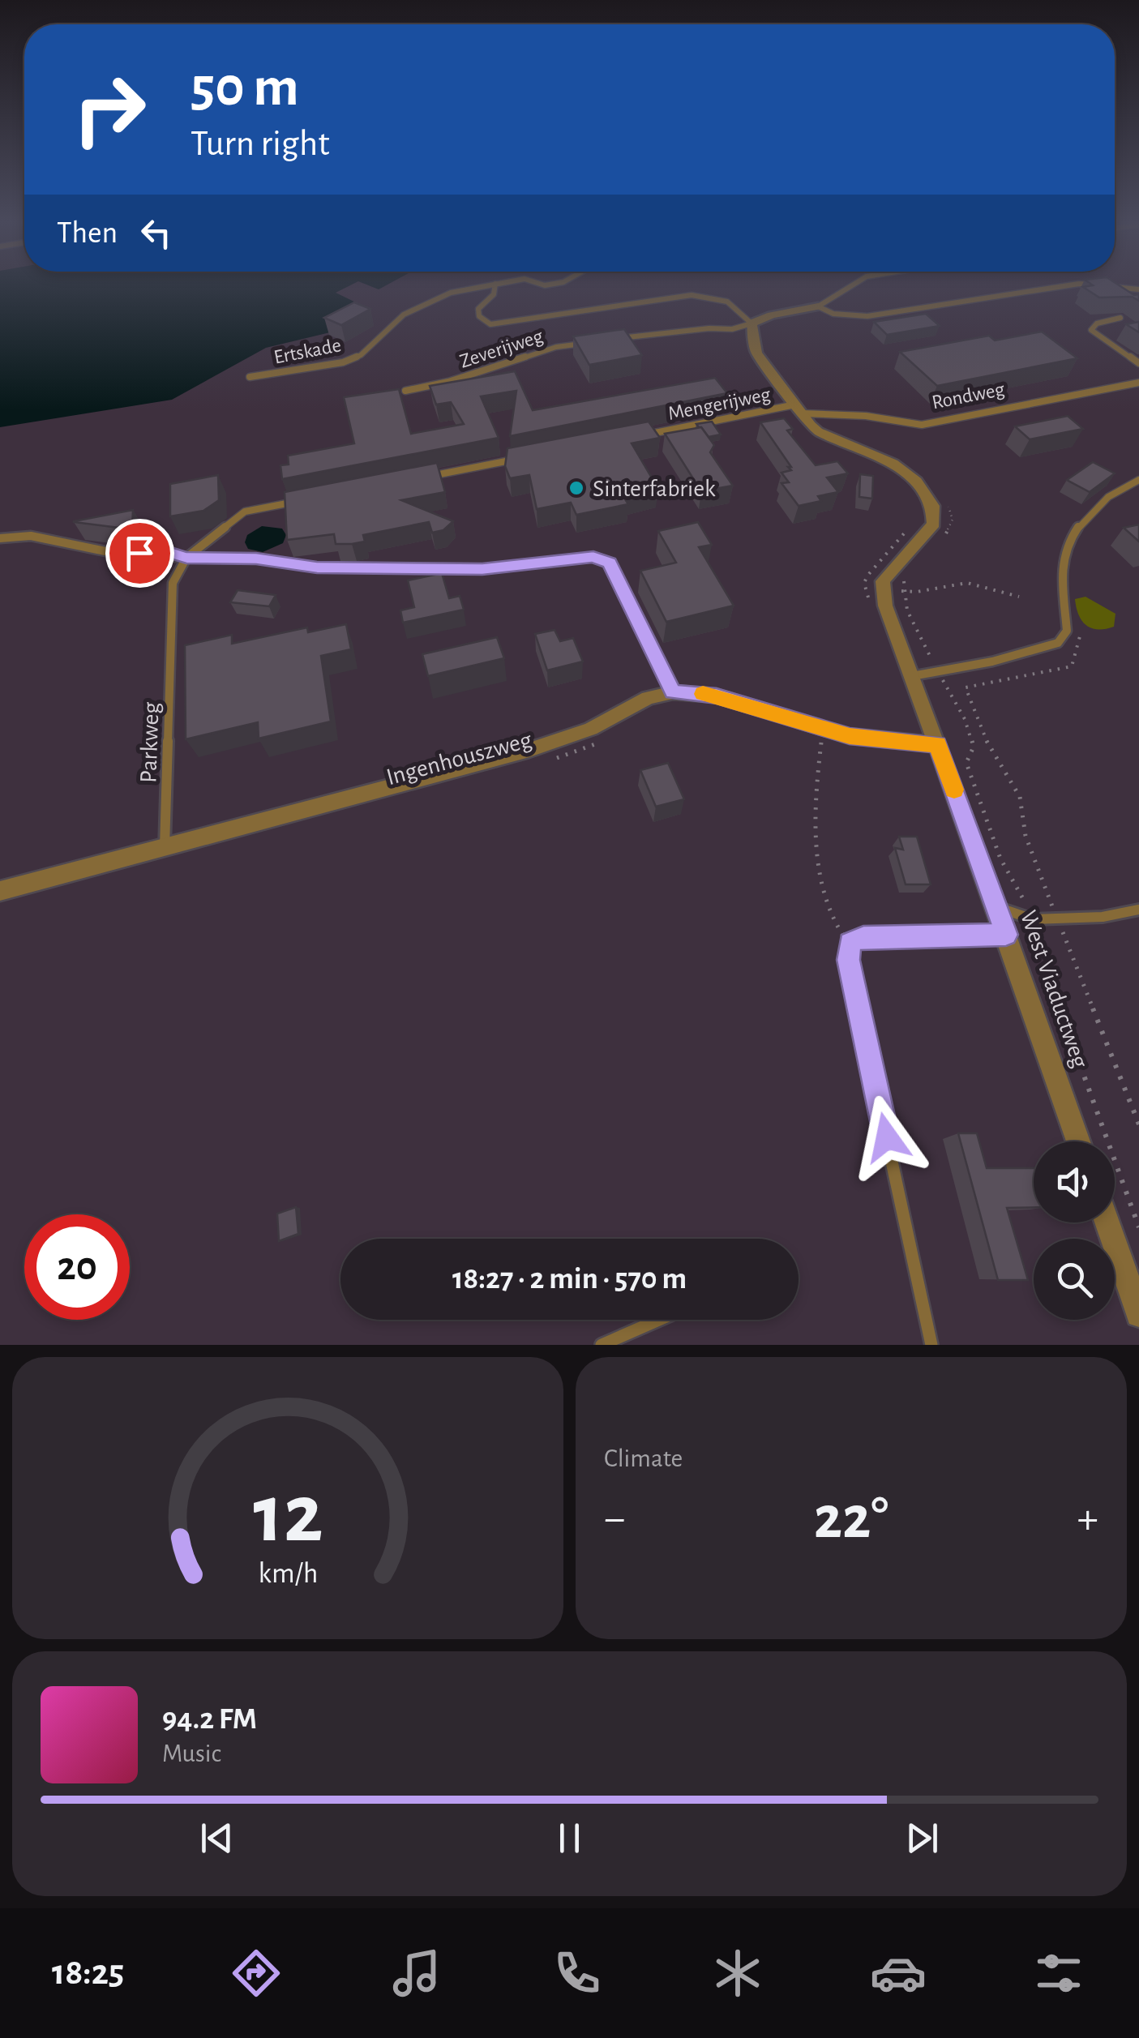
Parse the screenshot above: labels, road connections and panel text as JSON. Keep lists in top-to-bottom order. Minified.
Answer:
{"streets":{"street":["Ingenhouszweg","West Viaductweg"],"lane":["Zeverijweg","Ertskade","Rondweg","Mengerijweg","Parkweg"]},"crossings":[["Rondweg","Mengerijweg"],["Parkweg","Ingenhouszweg"],["Ingenhouszweg","West Viaductweg"]],"places":["Sinterfabriek"],"page":{"turn":["50 m","Turn right"],"then":"Then","limit":"20","trip":"18:27 · 2 min · 570 m","tile":"Climate","heat":["−","22°","+"],"song":["94.2 FM","Music"],"tabs":"18:25","gauge":["12","km/h"]}}
